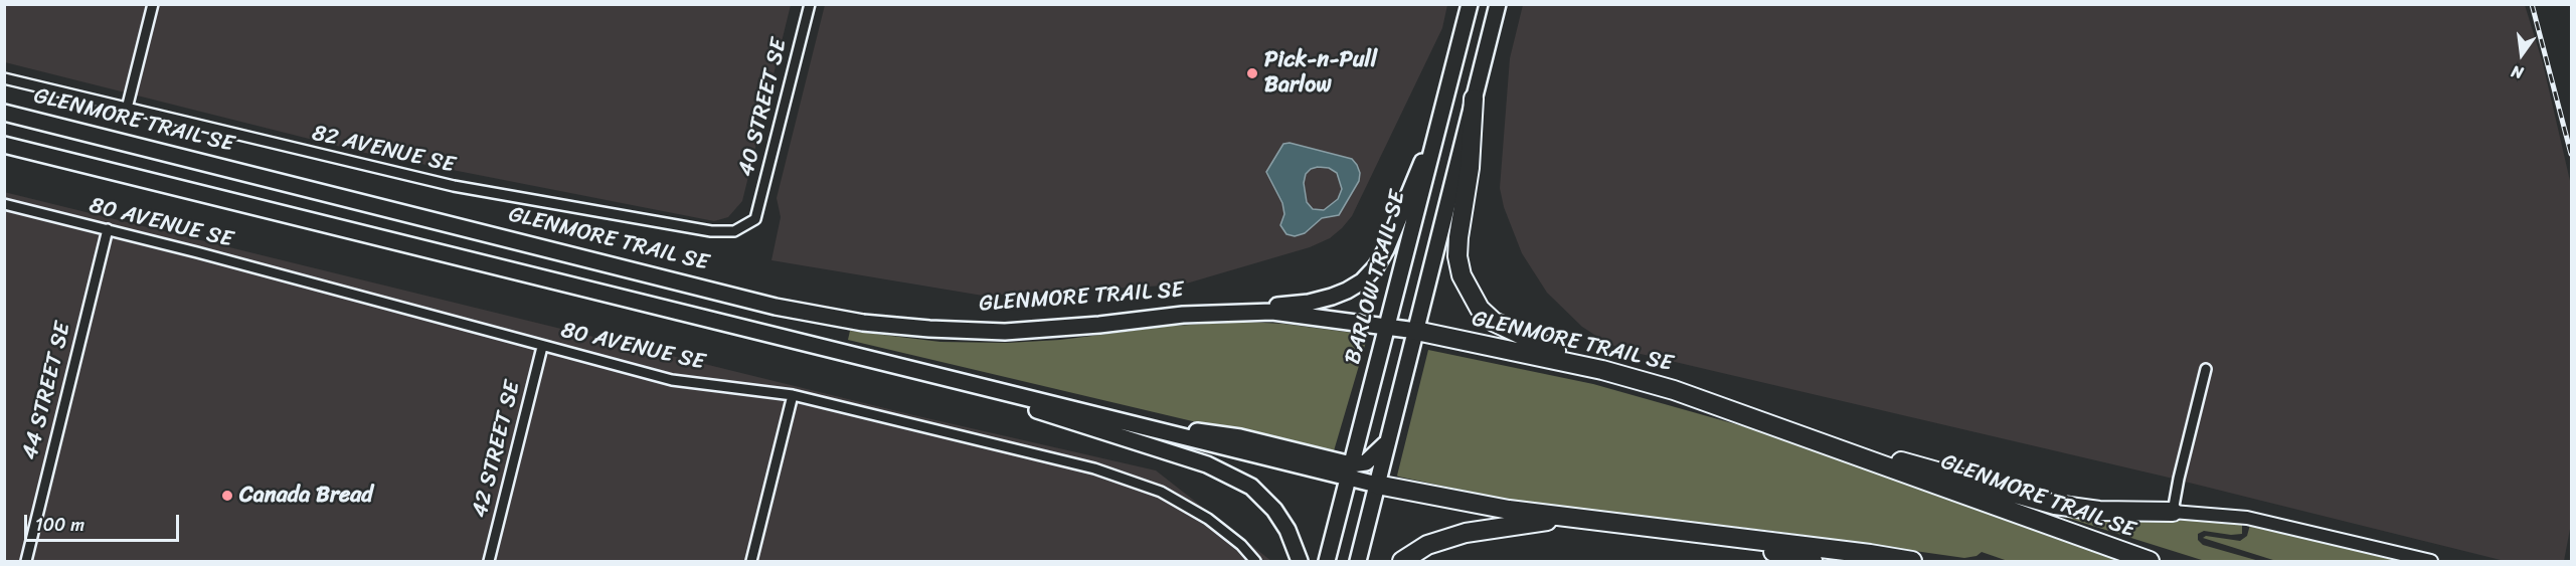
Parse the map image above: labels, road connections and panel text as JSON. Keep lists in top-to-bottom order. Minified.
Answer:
{"streets":{"highway":["GLENMORE TRAIL SE"],"main road":["BARLOW TRAIL SE"],"street":["40 STREET SE","82 AVENUE SE","80 AVENUE SE","44 STREET SE","42 STREET SE"]},"crossings":[["40 STREET SE","82 AVENUE SE"],["GLENMORE TRAIL SE","BARLOW TRAIL SE"],["80 AVENUE SE","44 STREET SE"],["80 AVENUE SE","42 STREET SE"]],"places":["Pick-n-Pull Barlow","Canada Bread"],"scale_bar":"100 m","north":"bottom"}
